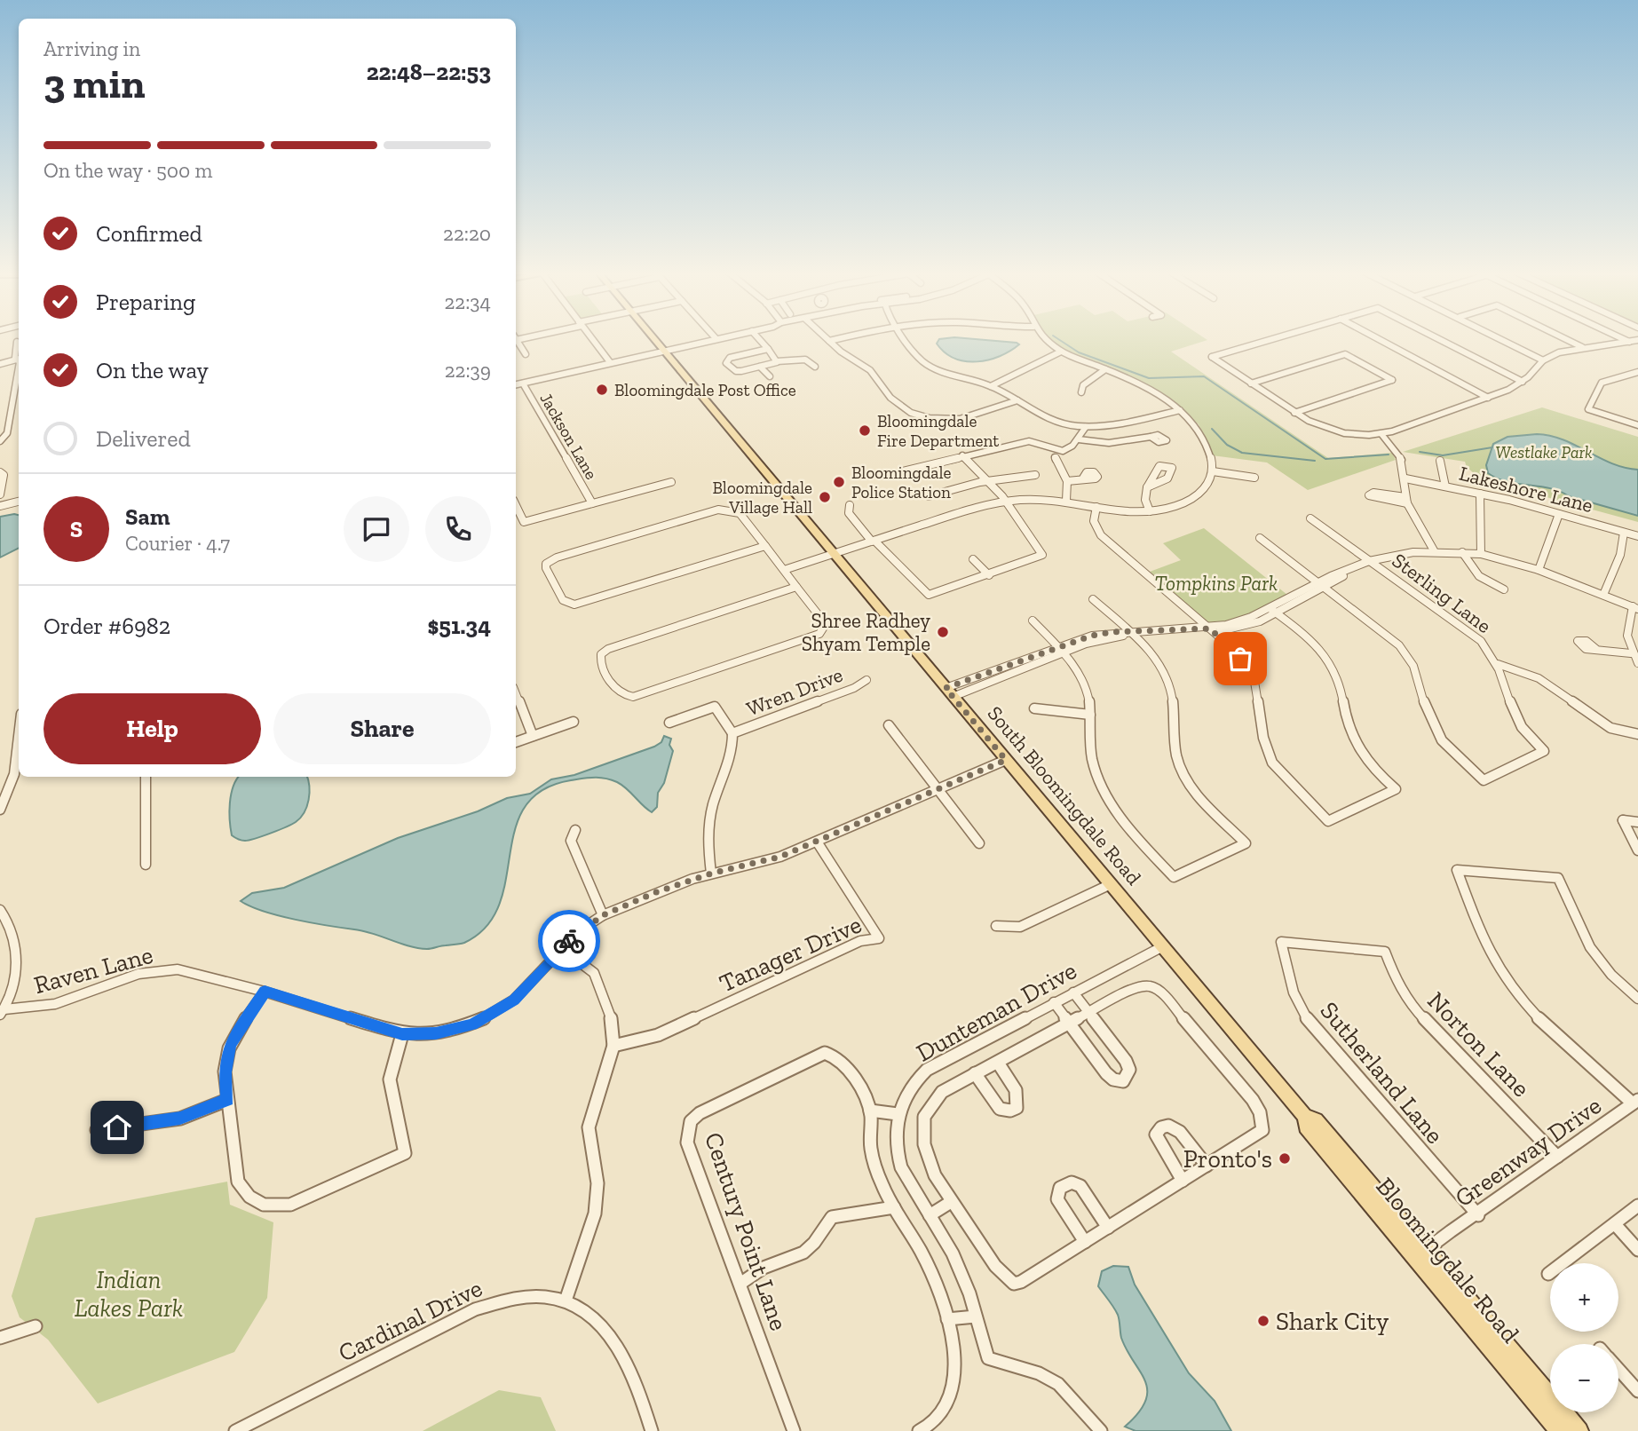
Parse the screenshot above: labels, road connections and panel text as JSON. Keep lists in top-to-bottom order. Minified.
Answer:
{"streets":{"main road":["South Bloomingdale Road","Bloomingdale Road"],"street":["Jackson Lane","Lakeshore Lane","Sterling Lane","Wren Drive","Tanager Drive","Raven Lane","Dunteman Drive","Norton Lane","Sutherland Lane","Greenway Drive","Century Point Lane","Cardinal Drive"]},"crossings":[["Wren Drive","Raven Lane"],["South Bloomingdale Road","Raven Lane"],["South Bloomingdale Road","Dunteman Drive"],["South Bloomingdale Road","Greenway Drive"],["South Bloomingdale Road","Bloomingdale Road"],["Tanager Drive","Raven Lane"],["Norton Lane","Sutherland Lane"],["Norton Lane","Greenway Drive"],["Sutherland Lane","Greenway Drive"],["Greenway Drive","Bloomingdale Road"]],"parks":["Westlake Park","Tompkins Park","Indian Lakes Park"],"places":["Bloomingdale Post Office","Bloomingdale Fire Department","Bloomingdale Police Station","Bloomingdale Village Hall","Shree Radhey Shyam Temple","Pronto's","Shark City"],"page":{"heading":["3 min","Arriving in","22:48–22:53"],"panel":["Sam","Courier · 4.7","Order #6982","$51.34"],"bar":"On the way · 500 m","list":[["Confirmed","22:20"],["Preparing","22:34"],["On the way","22:39"],"Delivered"],"round":"S","buttons":["Help","Share"],"map_buttons":["+","−"]}}
